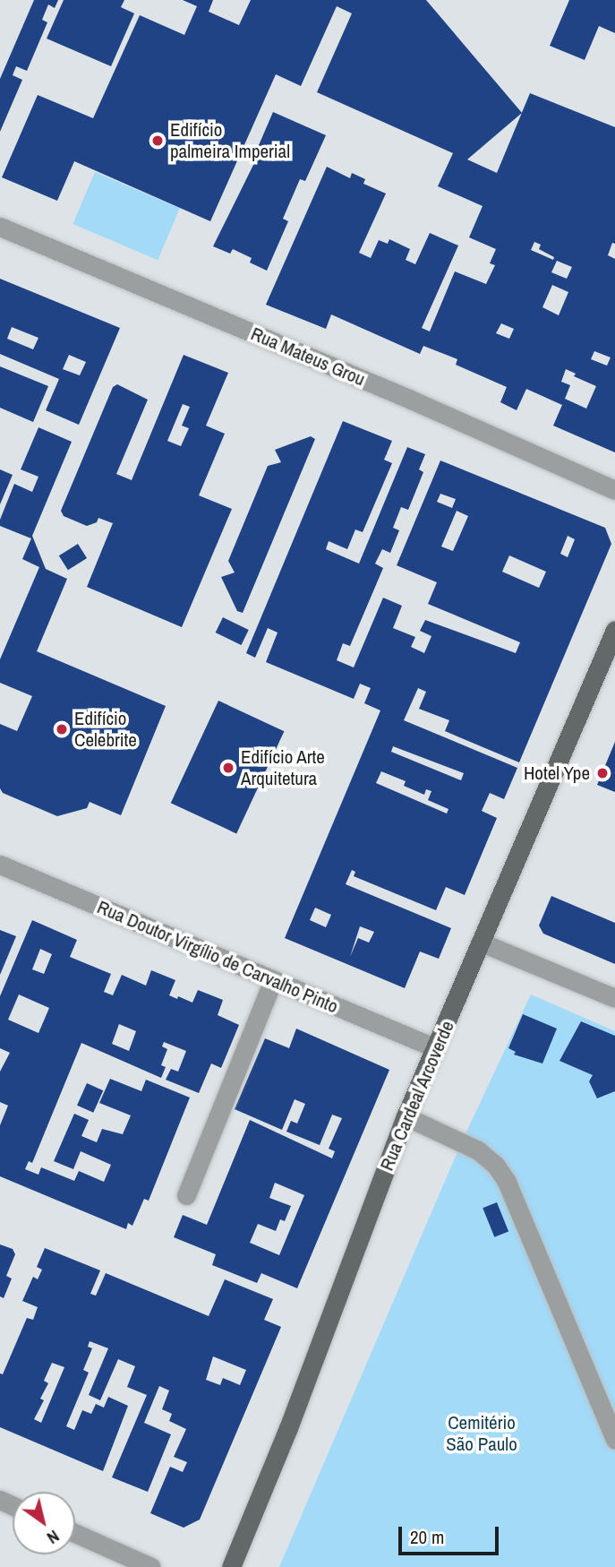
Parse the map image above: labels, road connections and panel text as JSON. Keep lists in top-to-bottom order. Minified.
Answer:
{"streets":{"main road":["Rua Cardeal Arcoverde"],"street":["Rua Mateus Grou","Rua Doutor Virgílio de Carvalho Pinto"]},"crossings":[["Rua Doutor Virgílio de Carvalho Pinto","Rua Cardeal Arcoverde"]],"parks":["Cemitério São Paulo"],"places":["Edifício palmeira Imperial","Edifício Celebrite","Edifício Arte Arquitetura","Hotel Ype"],"scale_bar":"20 m","north":"bottom right"}
